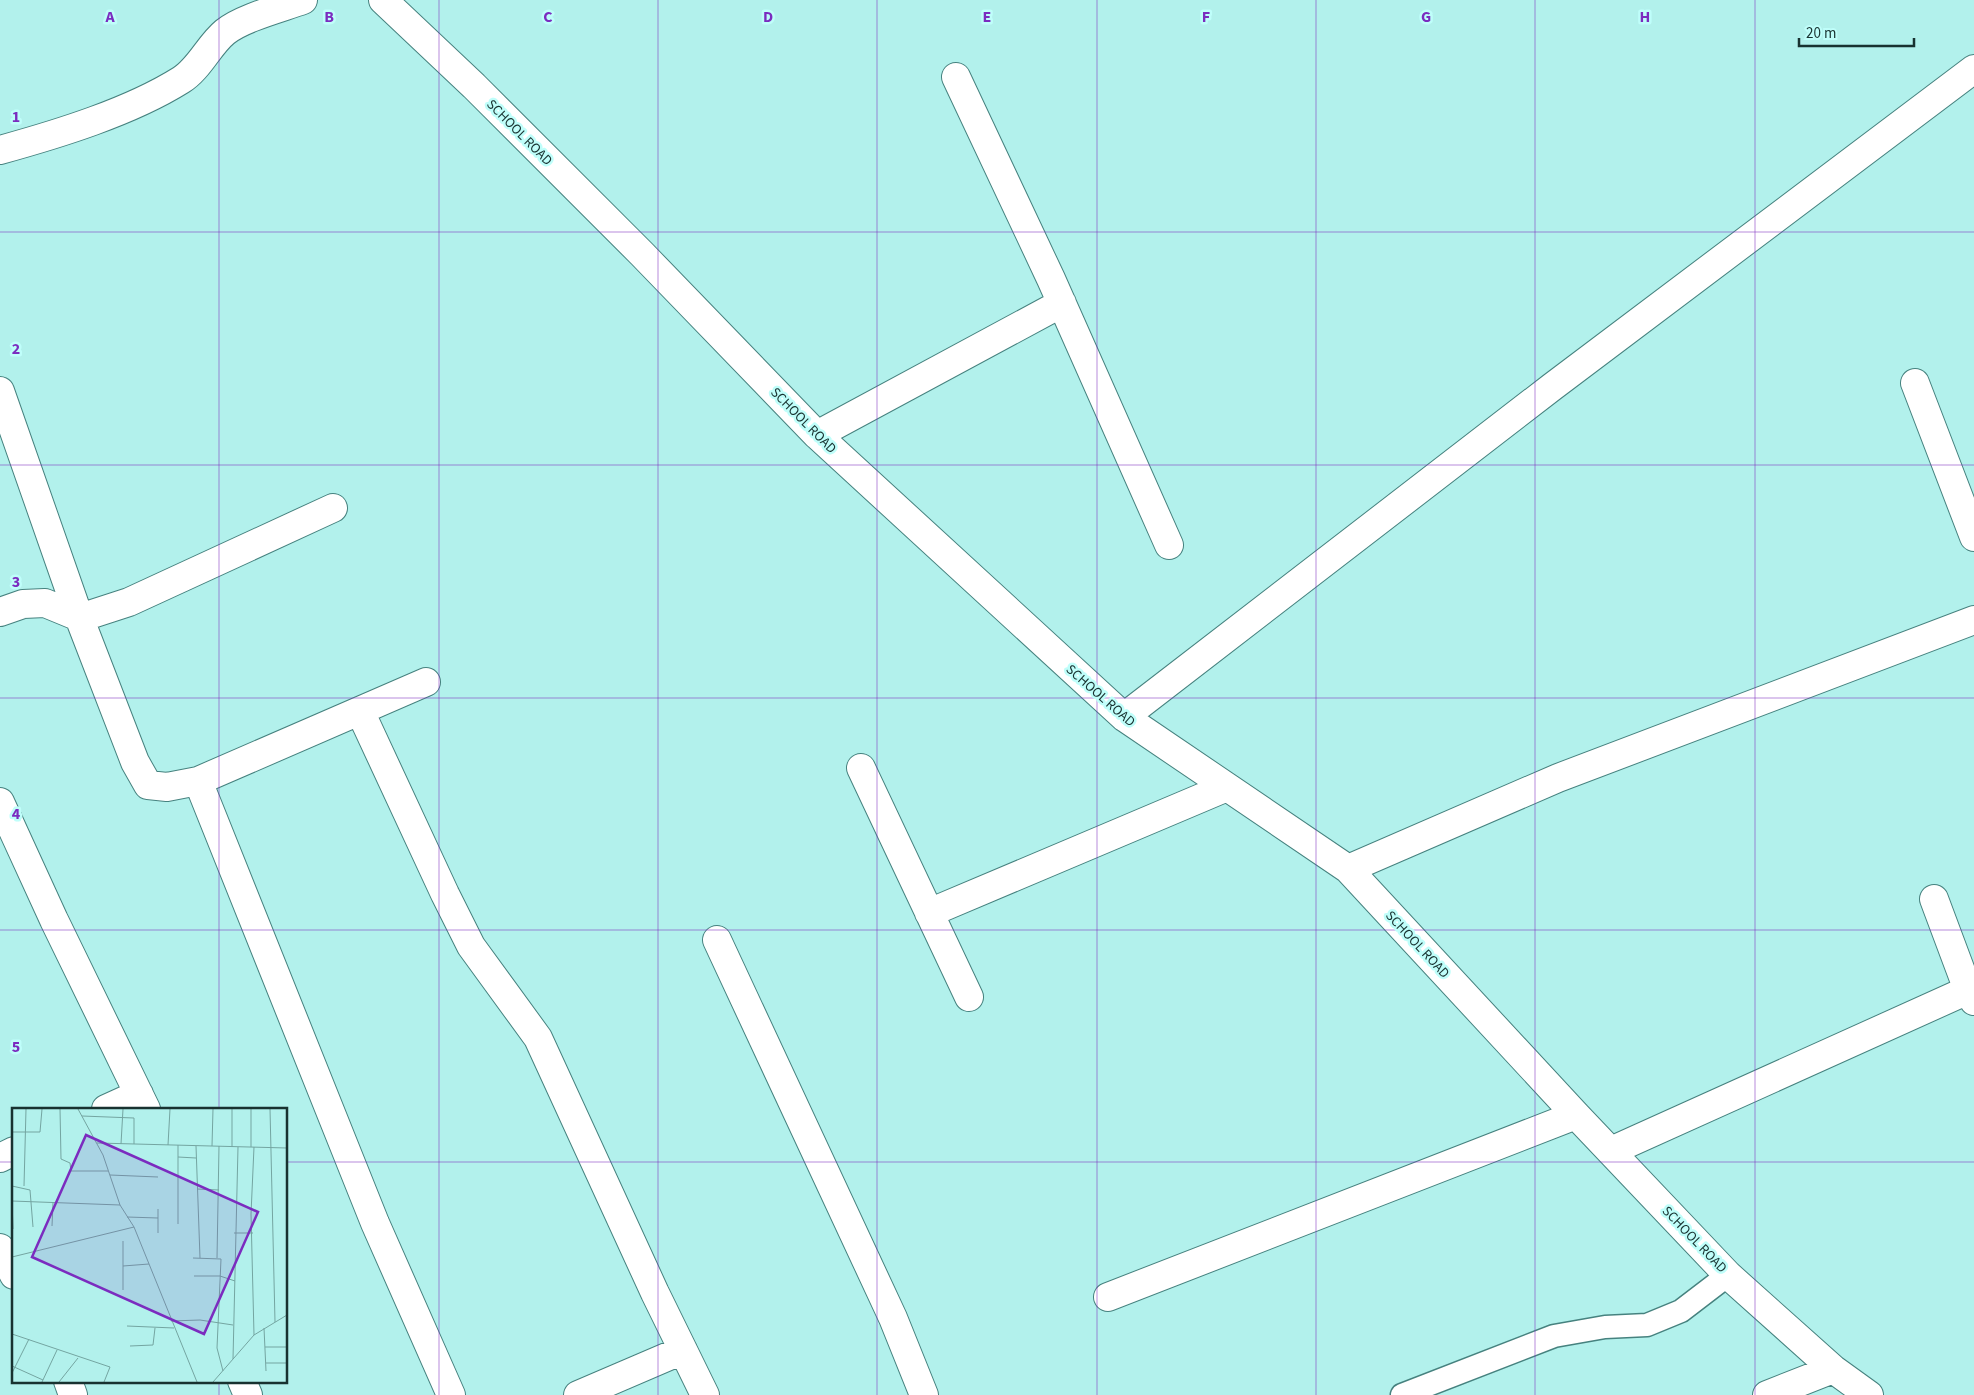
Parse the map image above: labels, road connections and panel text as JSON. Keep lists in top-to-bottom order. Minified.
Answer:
{"streets":{"street":["SCHOOL ROAD"]},"scale_bar":"20 m","grid":{"columns":["A","B","C","D","E","F","G","H"],"rows":["1","2","3","4","5"]}}
